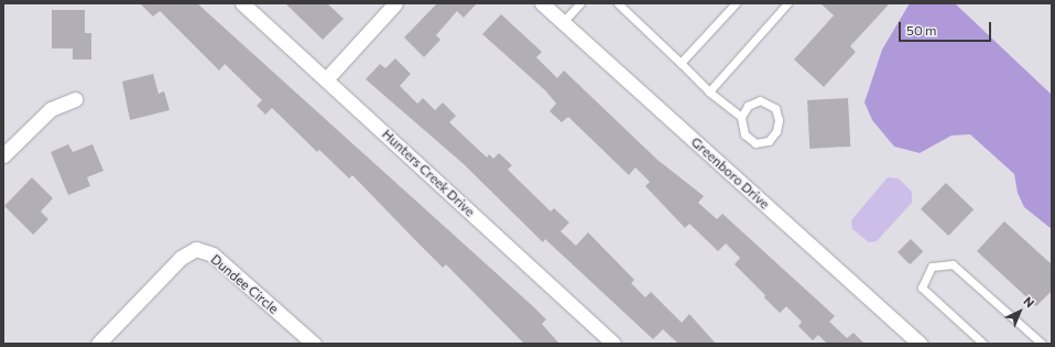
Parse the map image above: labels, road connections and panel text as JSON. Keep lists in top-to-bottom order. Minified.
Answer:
{"streets":{"street":["Hunters Creek Drive","Greenboro Drive","Dundee Circle"]},"scale_bar":"50 m","north":"top right"}
